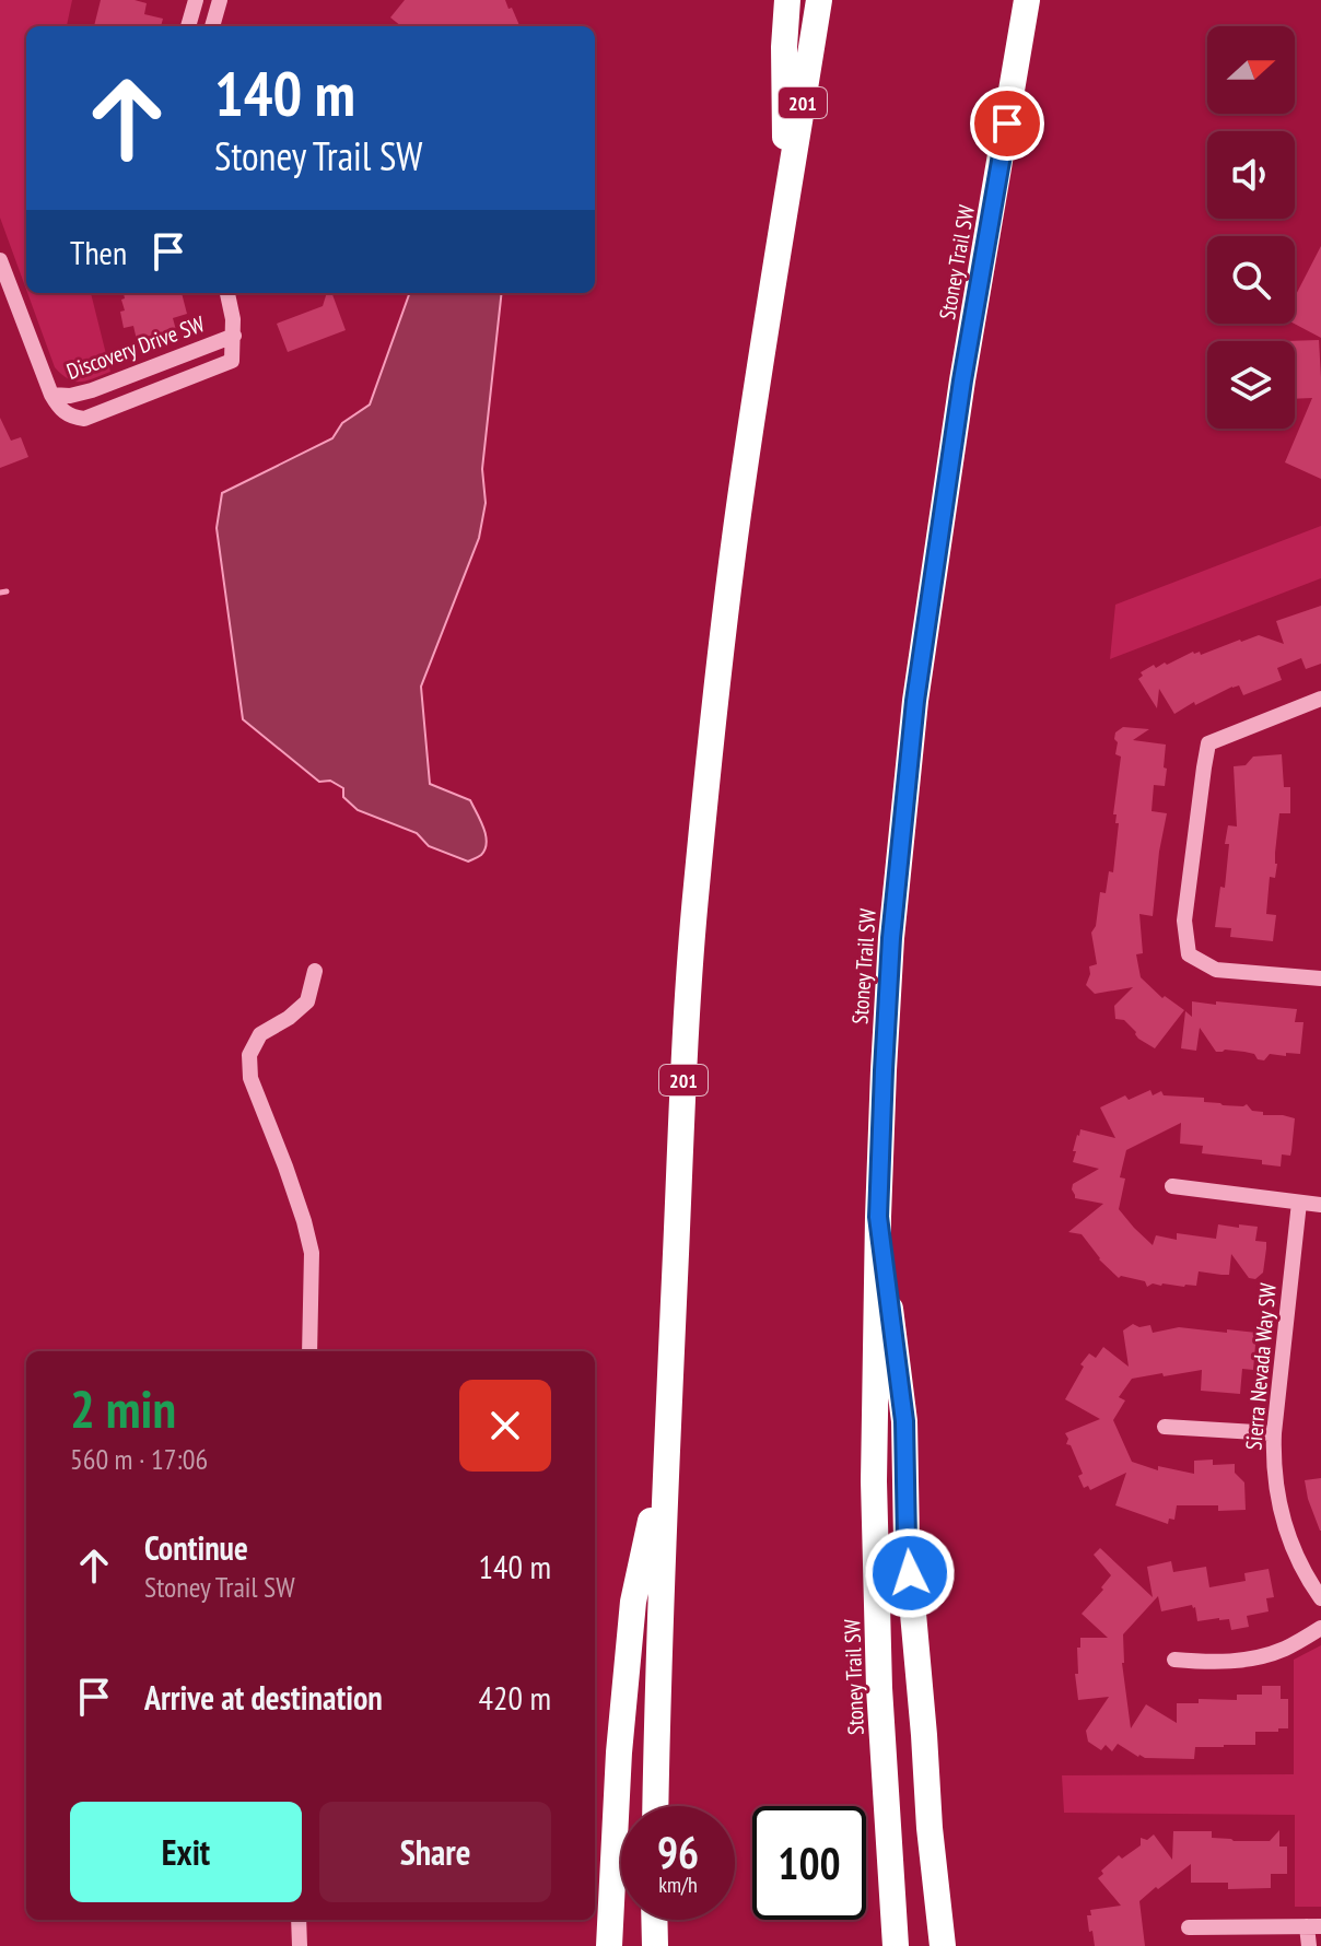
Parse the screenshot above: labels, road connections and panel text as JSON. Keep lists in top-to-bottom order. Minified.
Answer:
{"streets":{"highway":["201","Stoney Trail SW"],"street":["Discovery Drive SW","Sierra Nevada Way SW"]},"north":"right","page":{"turn":["140 m","Stoney Trail SW"],"then":"Then","heading":["2 min","560 m · 17:06"],"list":[{"name":"Continue","note":"Stoney Trail SW","value":"140 m"},{"name":"Arrive at destination","value":"420 m"}],"buttons":["Exit","Share"],"speed":"96 km/h","limit":"100"}}
